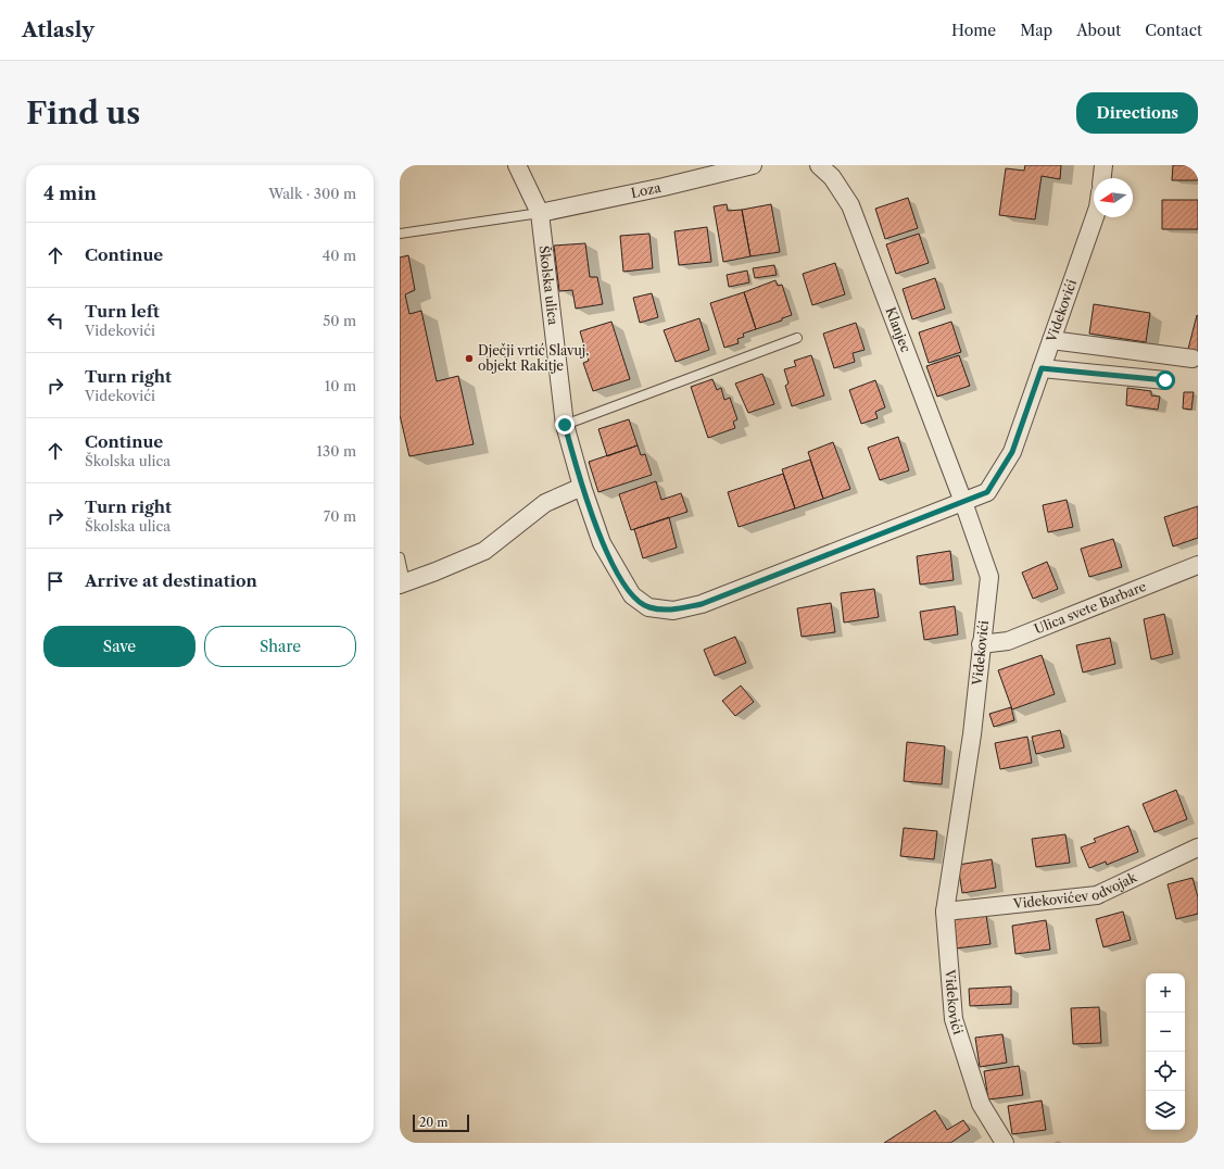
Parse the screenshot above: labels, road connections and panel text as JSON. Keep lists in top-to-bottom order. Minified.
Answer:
{"streets":{"street":["Loza","Školska ulica","Videkovići","Klanjec","Ulica svete Barbare","Videkovićev odvojak"]},"crossings":[["Loza","Školska ulica"],["Školska ulica","Videkovići"],["Školska ulica","Klanjec"],["Videkovići","Klanjec"],["Videkovići","Ulica svete Barbare"],["Videkovići","Videkovićev odvojak"]],"places":["Dječji vrtić Slavuj, objekt Rakitje"],"scale_bar":"20 m","north":"left","page":{"header":"Atlasly","nav":["Home","Map","About","Contact"],"buttons":["Directions",["Save","Share"]],"title":"Find us","heading":["4 min","Walk · 300 m"],"list":[["Continue","40 m"],["Turn left","Videkovići","50 m"],["Turn right","Videkovići","10 m"],["Continue","Školska ulica","130 m"],["Turn right","Školska ulica","70 m"],"Arrive at destination"],"map_buttons":["+","−"],"scale":"20 m"}}
